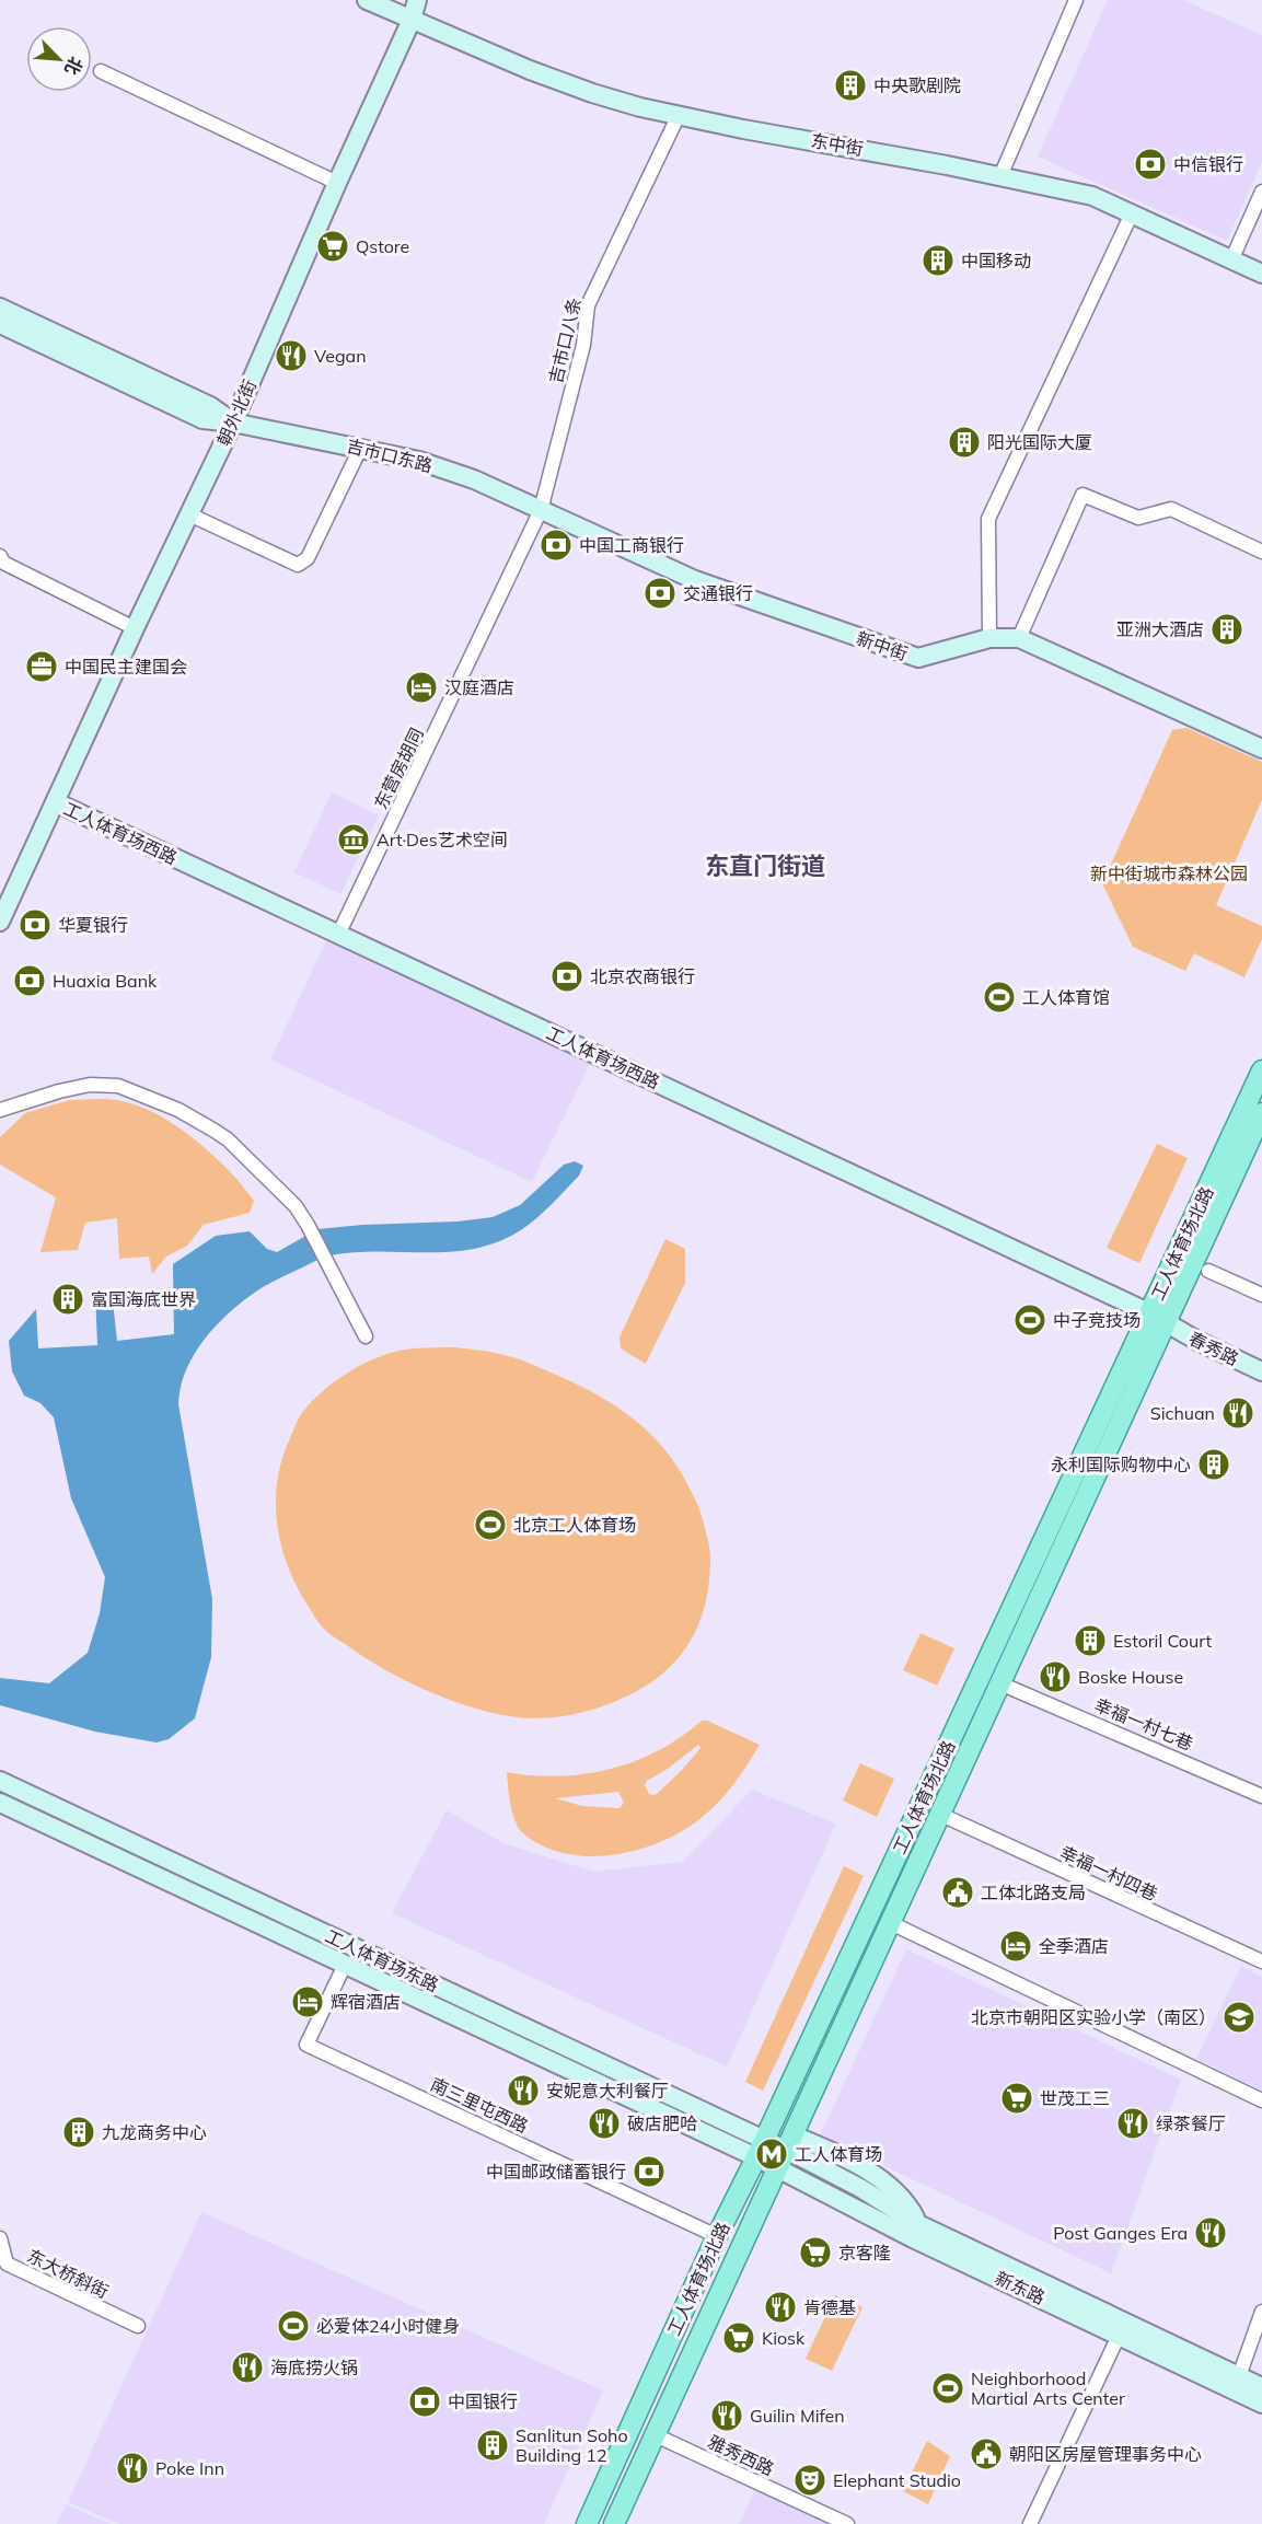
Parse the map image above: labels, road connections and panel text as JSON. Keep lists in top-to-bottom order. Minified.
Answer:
{"streets":{"main road":["工人体育场北路"],"street":["东中街","吉市口八条","朝外北街","吉市口东路","新中街","东营房胡同","工人体育场西路","春秀路","幸福一村七巷","幸福一村四巷","工人体育场东路","南三里屯西路","东大桥斜街","新东路","雅秀西路"]},"crossings":[["东中街","吉市口八条"],["东中街","朝外北街"],["吉市口八条","吉市口东路"],["吉市口八条","新中街"],["吉市口八条","东营房胡同"],["朝外北街","吉市口东路"],["朝外北街","工人体育场西路"],["吉市口东路","新中街"],["吉市口东路","东营房胡同"],["新中街","东营房胡同"],["东营房胡同","工人体育场西路"],["工人体育场西路","工人体育场北路"],["工人体育场西路","春秀路"],["工人体育场北路","春秀路"],["工人体育场北路","幸福一村四巷"],["工人体育场北路","工人体育场东路"],["工人体育场北路","南三里屯西路"],["工人体育场北路","新东路"],["工人体育场北路","雅秀西路"],["工人体育场东路","南三里屯西路"]],"districts":["东直门街道"],"parks":["新中街城市森林公园"],"places":{"building":["中央歌剧院","中国移动","阳光国际大厦","亚洲大酒店","富国海底世界","永利国际购物中心","Estoril Court","九龙商务中心","Sanlitun Soho Building 12"],"bank":["中信银行","中国工商银行","交通银行","华夏银行","北京农商银行","Huaxia Bank","中国邮政储蓄银行","中国银行"],"supermarket":["Qstore","世茂工三","京客隆","Kiosk"],"restaurant":["Vegan","Sichuan","Boske House","安妮意大利餐厅","破店肥哈","绿茶餐厅","Post Ganges Era","肯德基","海底捞火锅","Guilin Mifen","Poke Inn"],"office":["中国民主建国会"],"hotel":["汉庭酒店","全季酒店","辉宿酒店"],"museum":["Art·Des艺术空间"],"sports":["工人体育馆","中子竞技场","北京工人体育场","必爱体24小时健身","Neighborhood Martial Arts Center"],"public building":["工体北路支局","朝阳区房屋管理事务中心"],"school or university":["北京市朝阳区实验小学（南区）"],"metro station":["工人体育场"],"theatre":["Elephant Studio"]},"north":"bottom right"}
